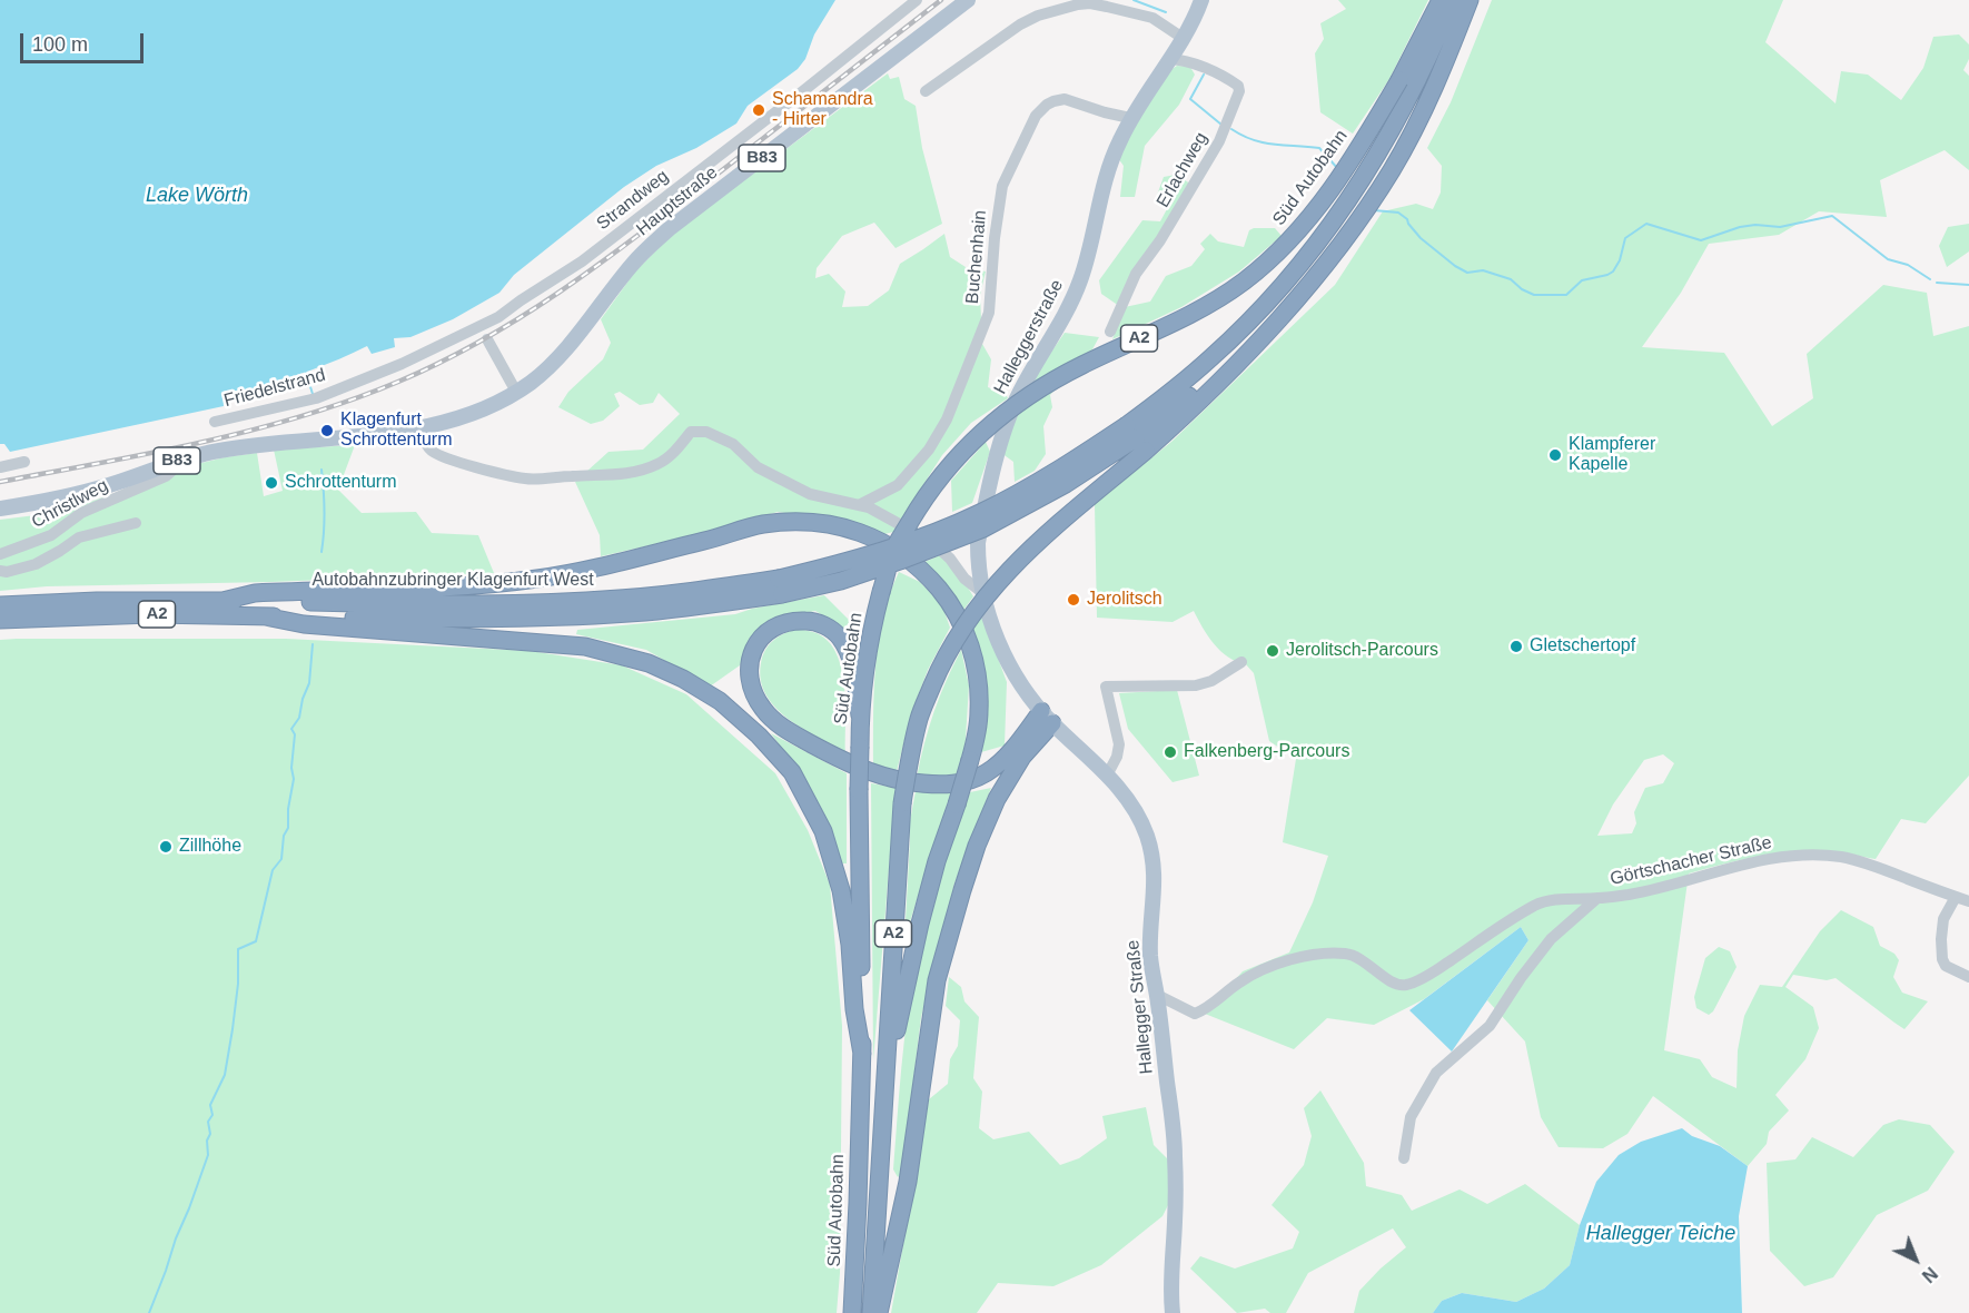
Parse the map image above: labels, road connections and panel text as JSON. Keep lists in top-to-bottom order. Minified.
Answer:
{"streets":{"highway":["Süd Autobahn","A2","Autobahnzubringer Klagenfurt West"],"main road":["B83","Hauptstraße","Halleggerstraße","Hallegger Straße"],"street":["Erlachweg","Strandweg","Buchenhain","Friedelstrand","Christlweg","Görtschacher Straße"]},"crossings":[["B83","Hauptstraße"],["B83","Christlweg"],["Erlachweg","Halleggerstraße"],["Süd Autobahn","Autobahnzubringer Klagenfurt West"],["Strandweg","Friedelstrand"],["Buchenhain","Halleggerstraße"],["Halleggerstraße","Hallegger Straße"],["A2","Autobahnzubringer Klagenfurt West"],["Görtschacher Straße","Hallegger Straße"]],"water":["Lake Wörth","Hallegger Teiche"],"places":["Schamandra - Hirter","Klagenfurt Schrottenturm","Klampferer Kapelle","Schrottenturm","Jerolitsch","Gletschertopf","Jerolitsch-Parcours","Falkenberg-Parcours","Zillhöhe"],"scale_bar":"100 m","north":"bottom right"}
